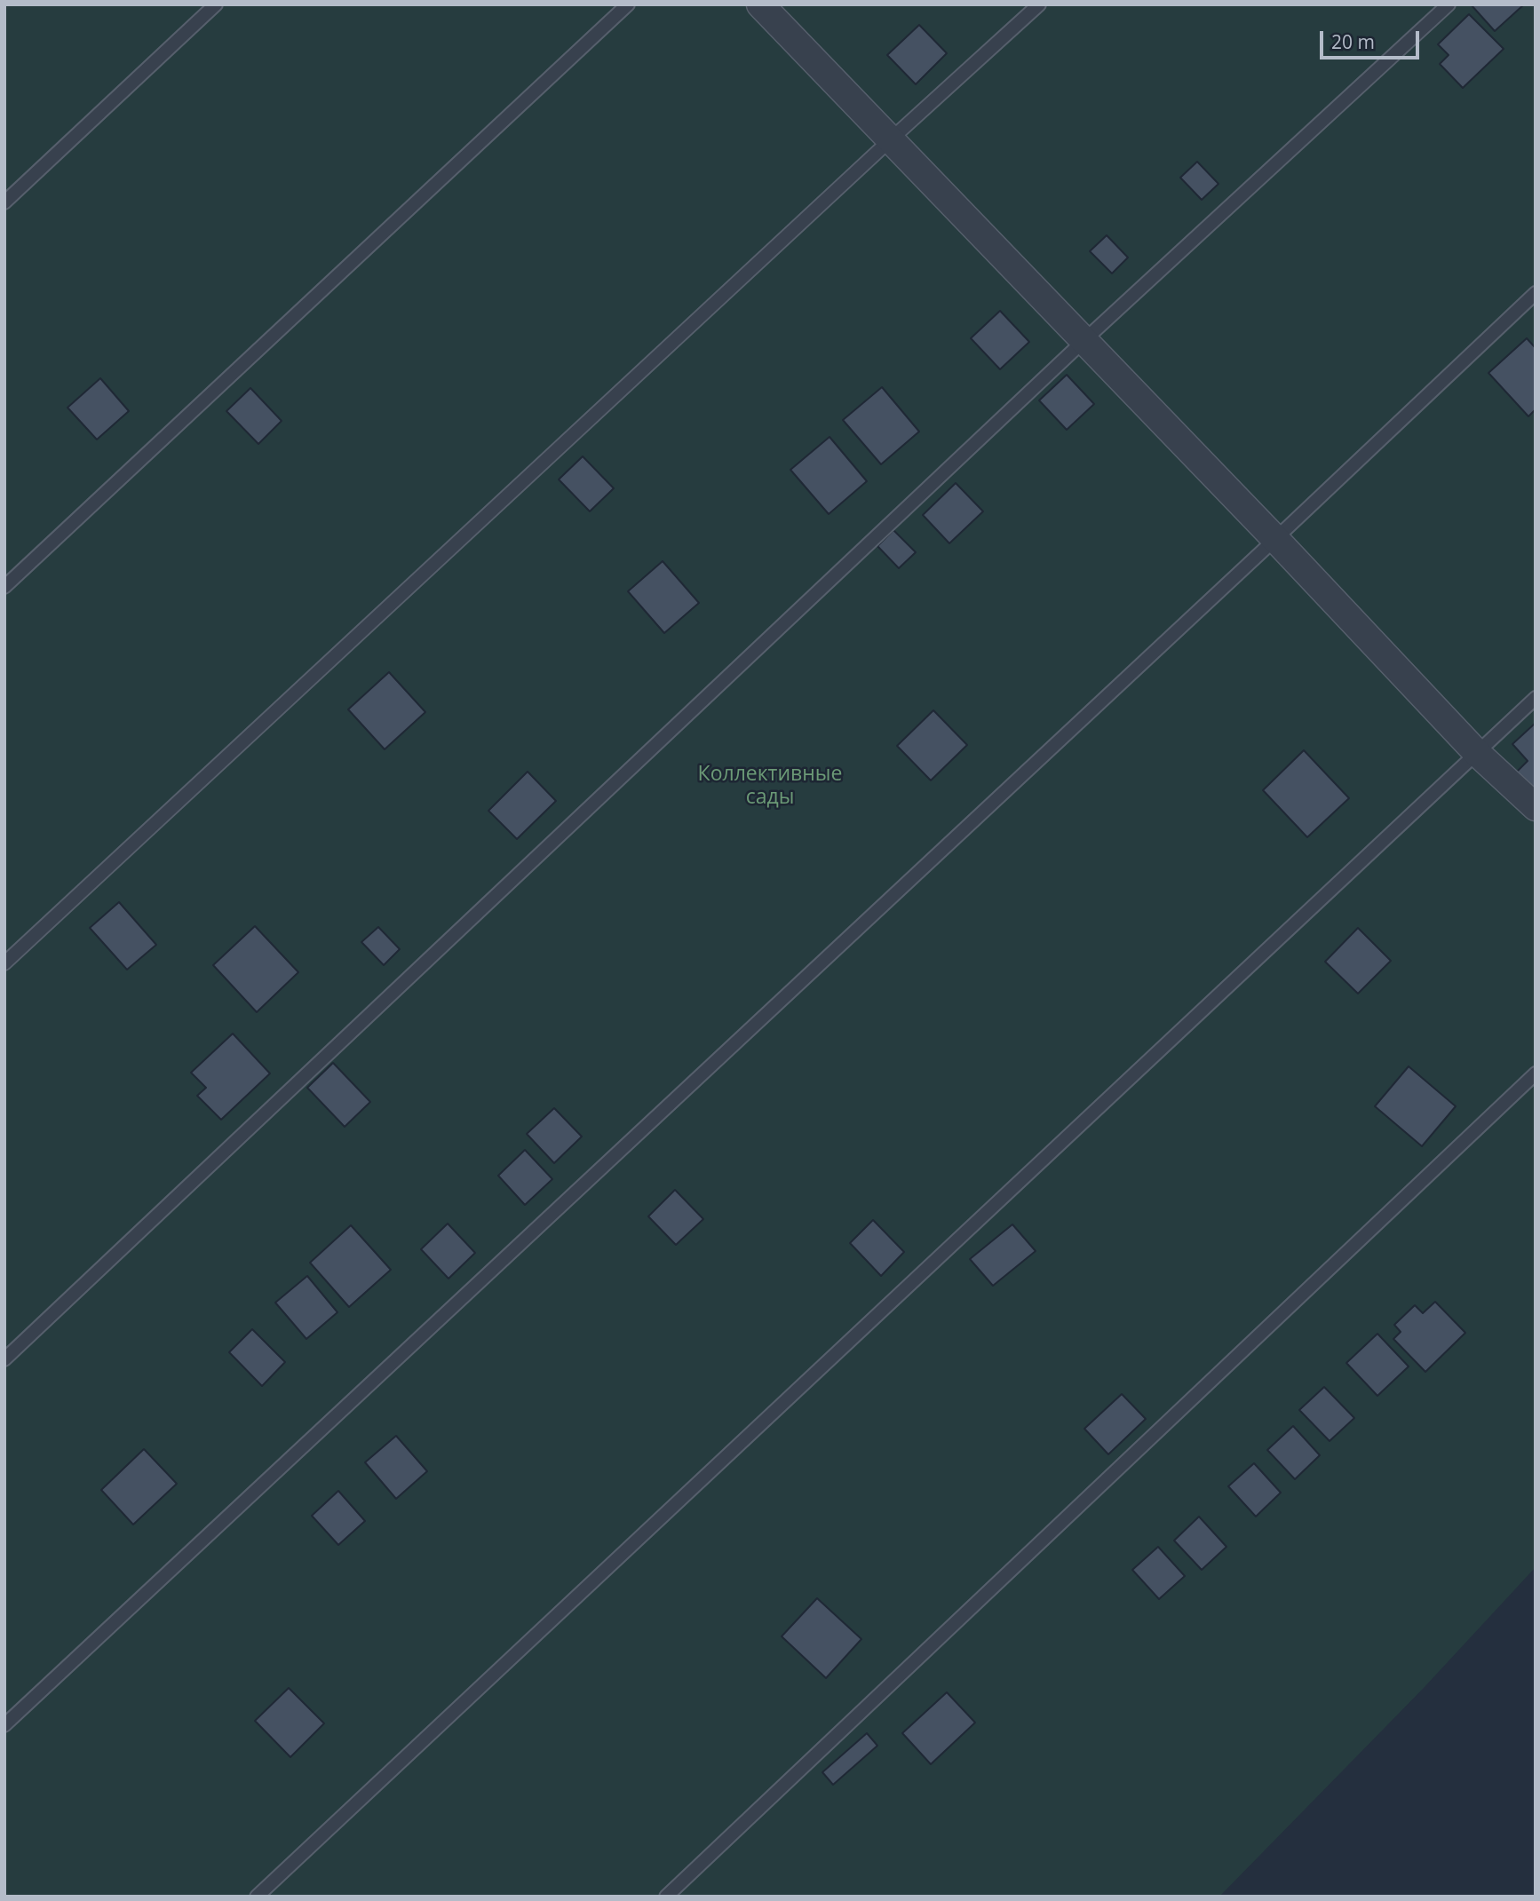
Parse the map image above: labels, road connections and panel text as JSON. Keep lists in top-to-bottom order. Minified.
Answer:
{"parks":["Коллективные сады"],"scale_bar":"20 m"}
